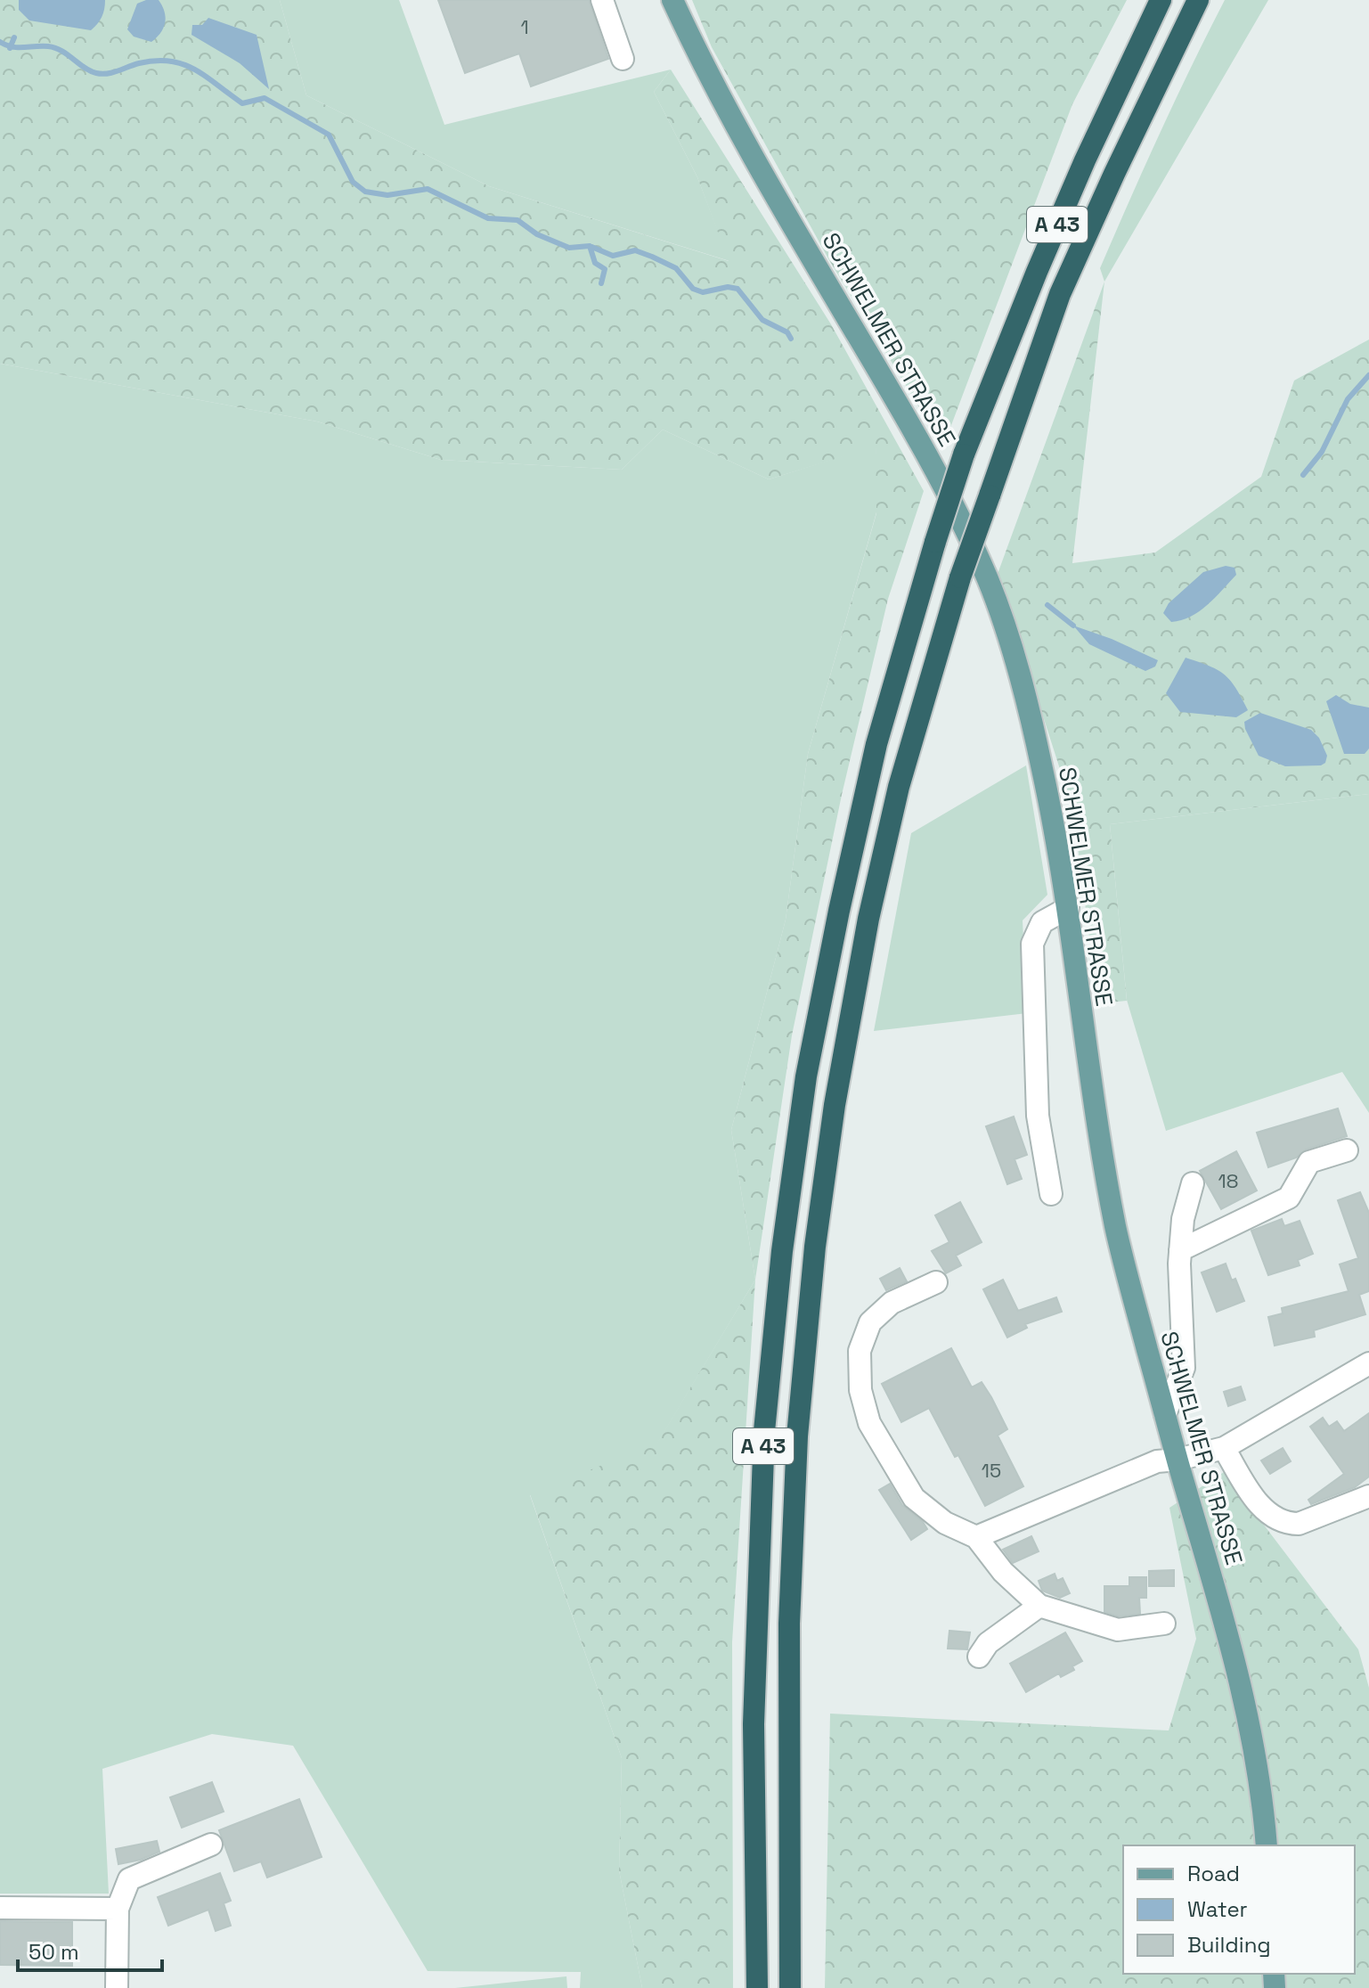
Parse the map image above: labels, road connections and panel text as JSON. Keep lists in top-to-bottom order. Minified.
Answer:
{"streets":{"highway":["A 43"],"main road":["SCHWELMER STRASSE"]},"house_numbers":["1","18","15"],"legend":["Road","Water","Building"],"scale_bar":"50 m"}
